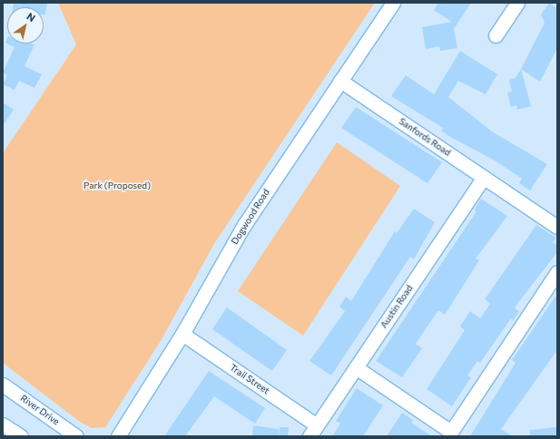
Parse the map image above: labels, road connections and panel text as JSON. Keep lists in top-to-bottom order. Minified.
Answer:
{"streets":{"street":["Sanfords Road","Dogwood Road","Austin Road","Trail Street","River Drive"]},"crossings":[["Sanfords Road","Dogwood Road"],["Sanfords Road","Austin Road"],["Dogwood Road","Trail Street"],["Austin Road","Trail Street"]],"parks":["Park (Proposed)"],"north":"top right"}
